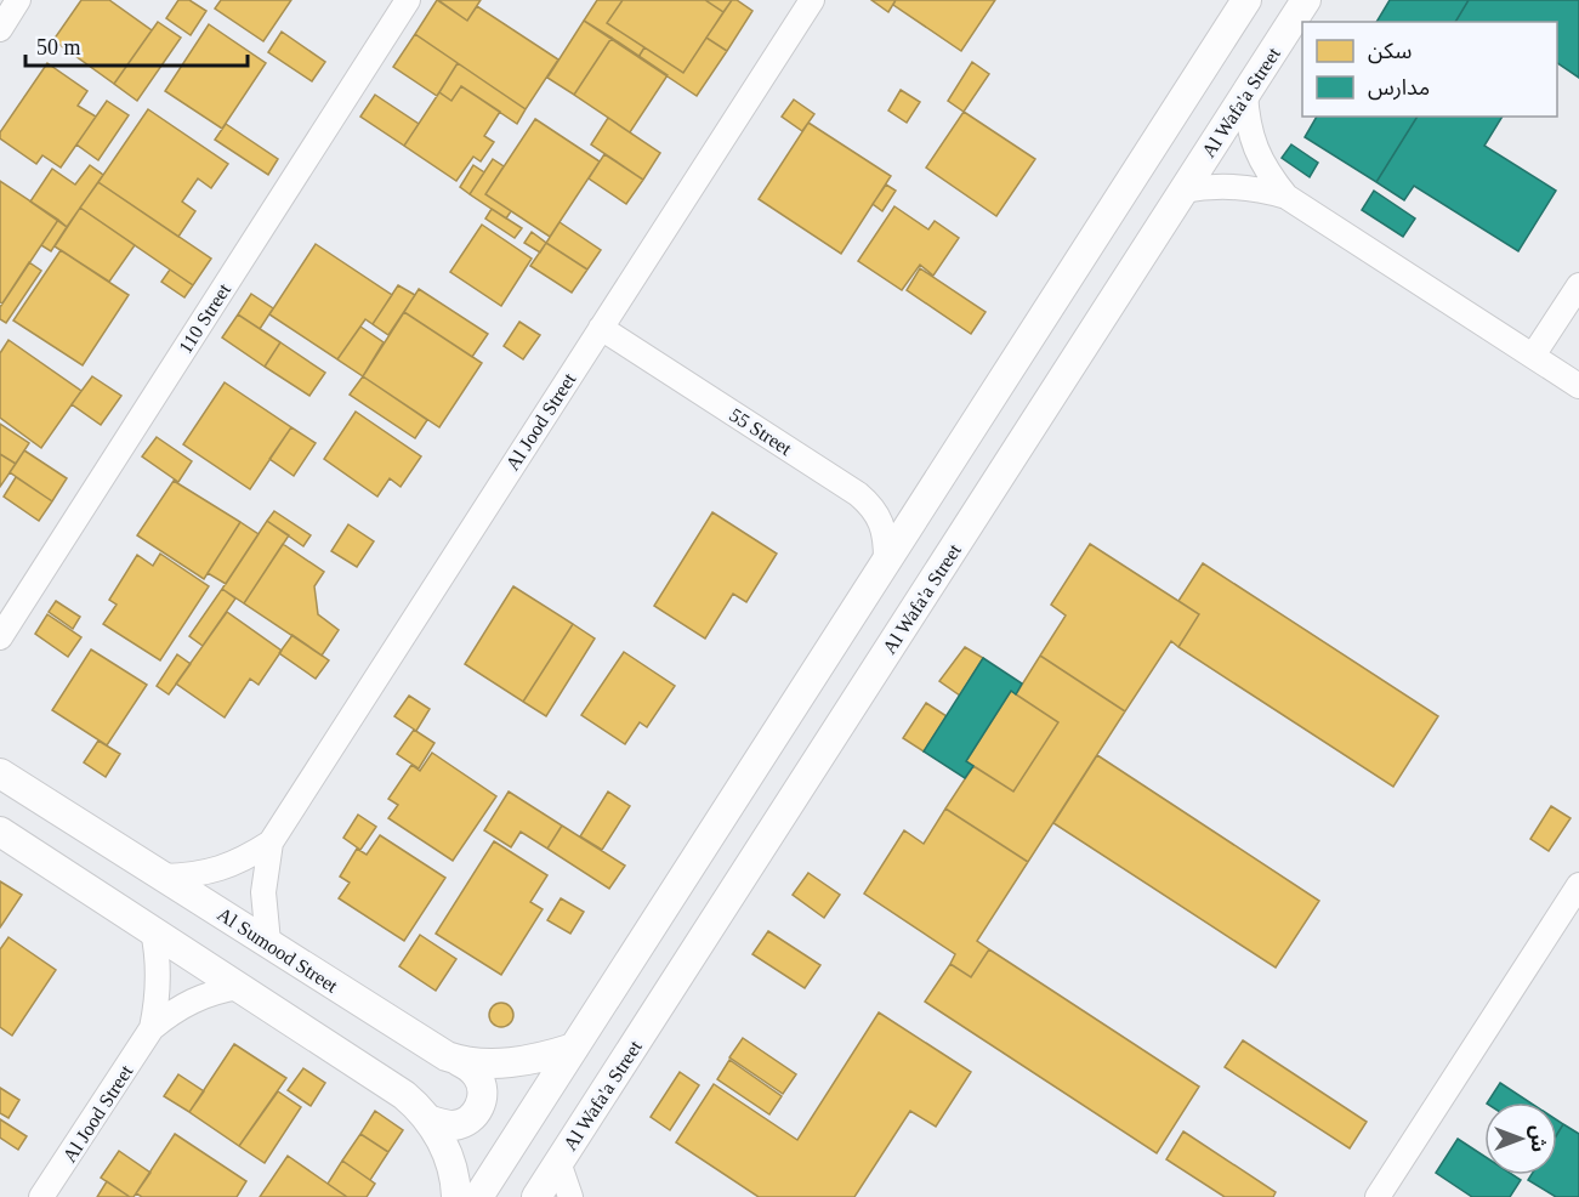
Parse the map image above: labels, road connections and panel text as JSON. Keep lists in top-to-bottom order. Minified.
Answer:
{"streets":{"street":["Al Wafa'a Street","110 Street","Al Jood Street","55 Street","Al Sumood Street"]},"crossings":[["Al Jood Street","55 Street"],["Al Jood Street","Al Sumood Street"]],"legend":["سكن","مدارس"],"scale_bar":"50 m","north":"right"}
